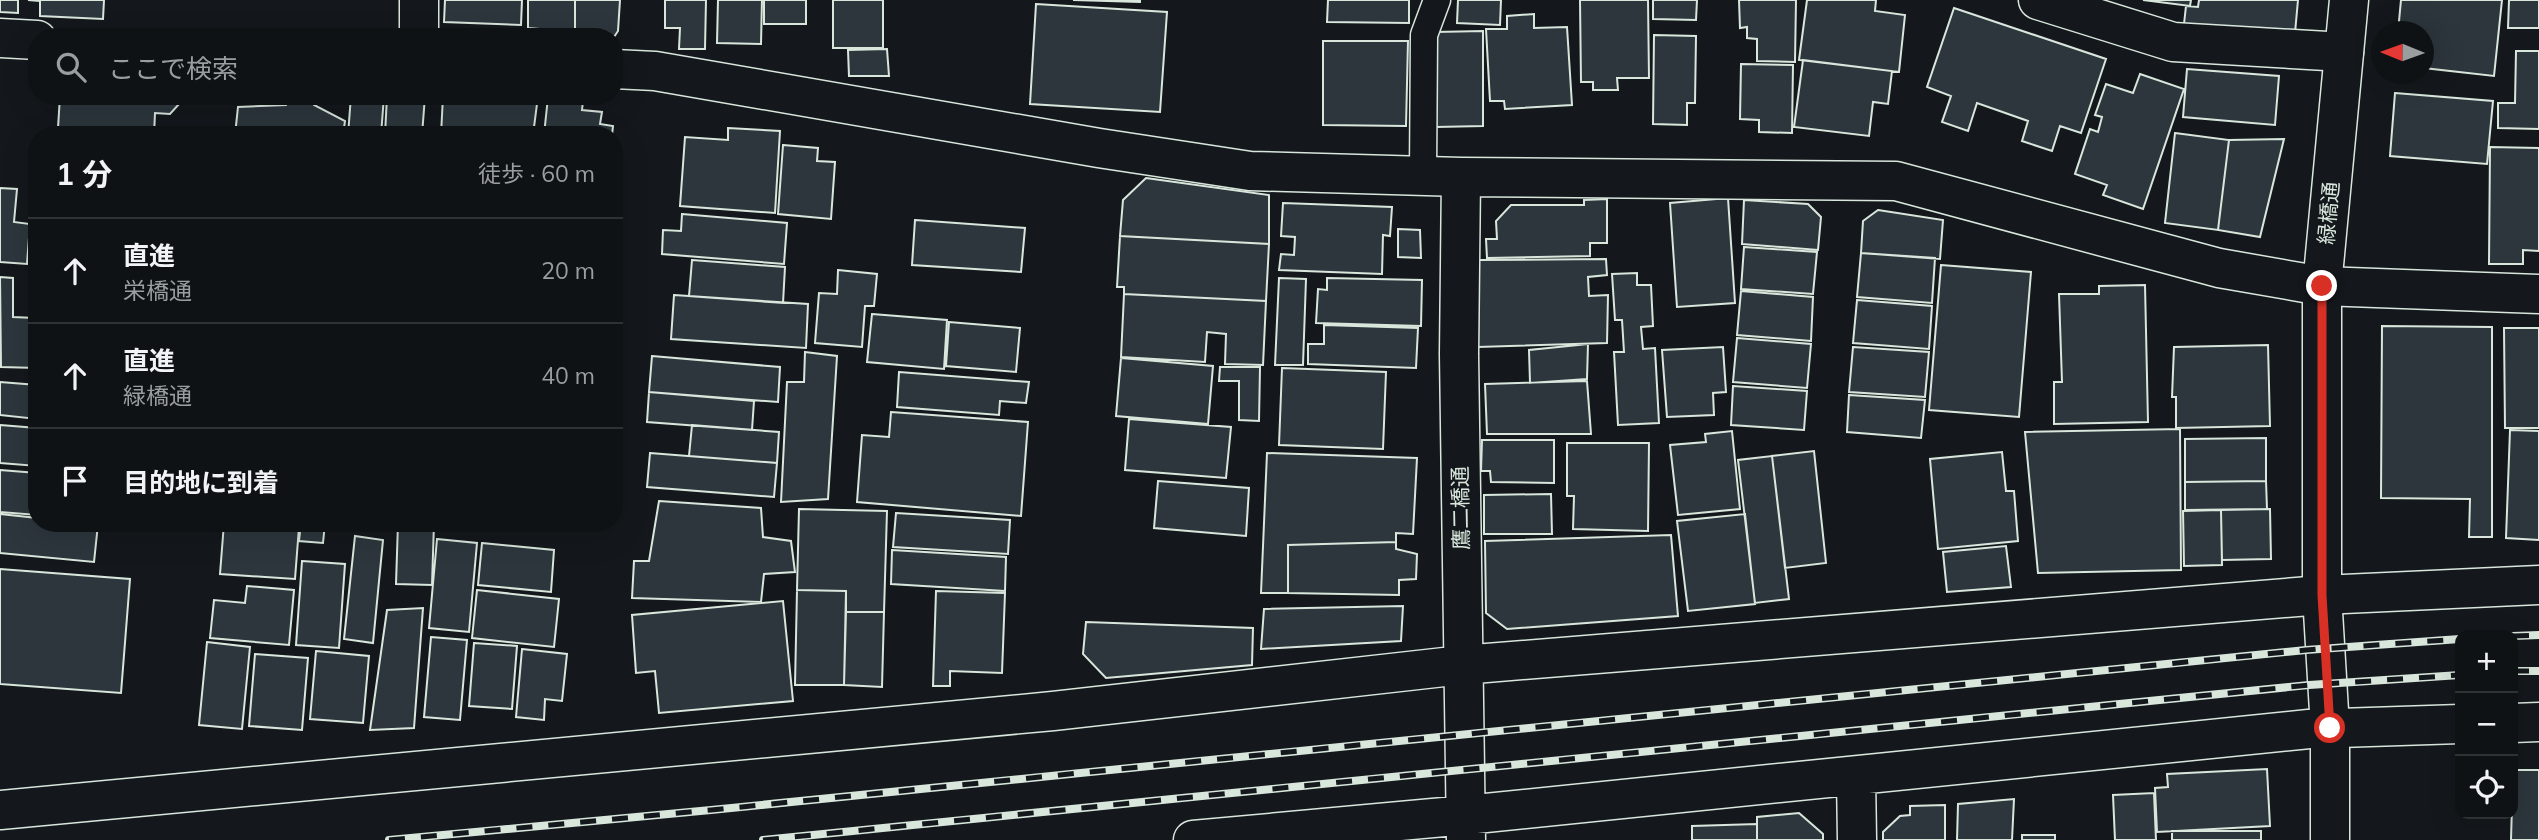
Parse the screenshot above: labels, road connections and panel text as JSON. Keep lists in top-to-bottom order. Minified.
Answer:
{"streets":{"street":["緑橋通","鷹二橋通"]},"north":"left","page":{"search":"ここで検索","heading":["1 分","徒歩 · 60 m"],"list":[["直進","栄橋通","20 m"],["直進","緑橋通","40 m"],"目的地に到着"],"map_buttons":["+","−"]}}
